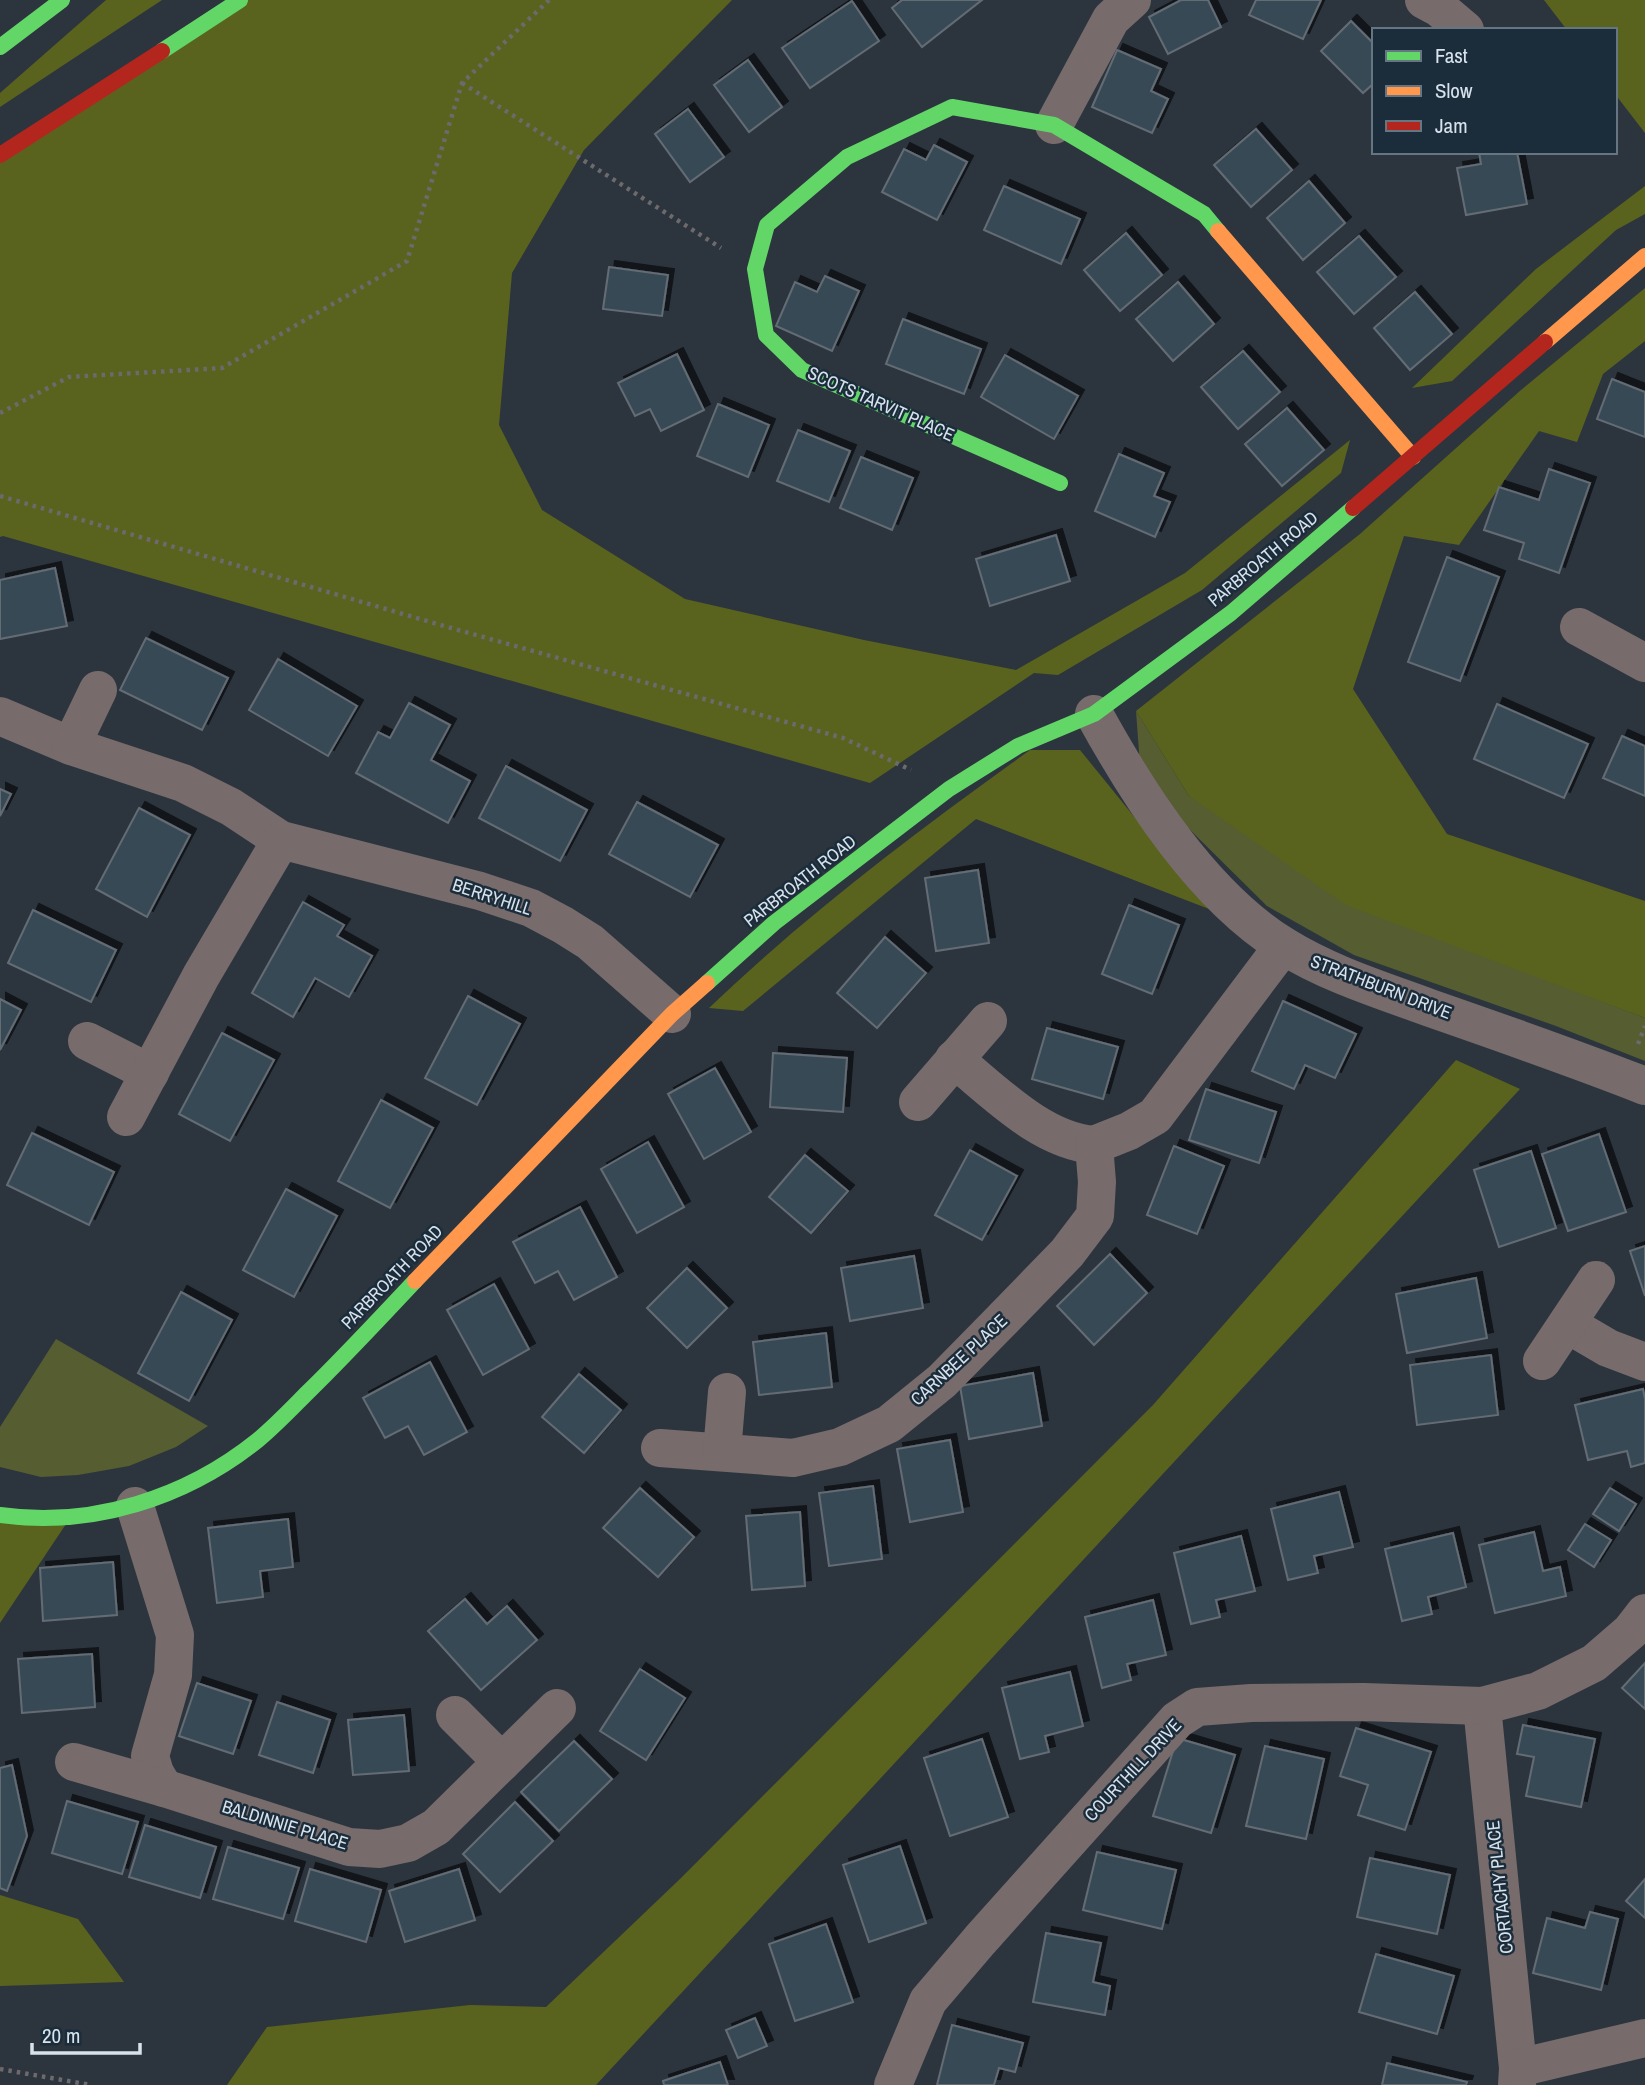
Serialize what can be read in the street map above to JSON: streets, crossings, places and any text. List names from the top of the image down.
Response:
{
  "streets": {
    "street": [
      "SCOTS TARVIT PLACE",
      "PARBROATH ROAD",
      "BERRYHILL",
      "STRATHBURN DRIVE",
      "CARNBEE PLACE",
      "COURTHILL DRIVE",
      "BALDINNIE PLACE",
      "CORTACHY PLACE"
    ]
  },
  "crossings": [
    ["SCOTS TARVIT PLACE", "PARBROATH ROAD"],
    ["PARBROATH ROAD", "BERRYHILL"],
    ["PARBROATH ROAD", "STRATHBURN DRIVE"],
    ["COURTHILL DRIVE", "CORTACHY PLACE"]
  ],
  "legend": ["Fast", "Slow", "Jam"],
  "scale_bar": "20 m"
}
